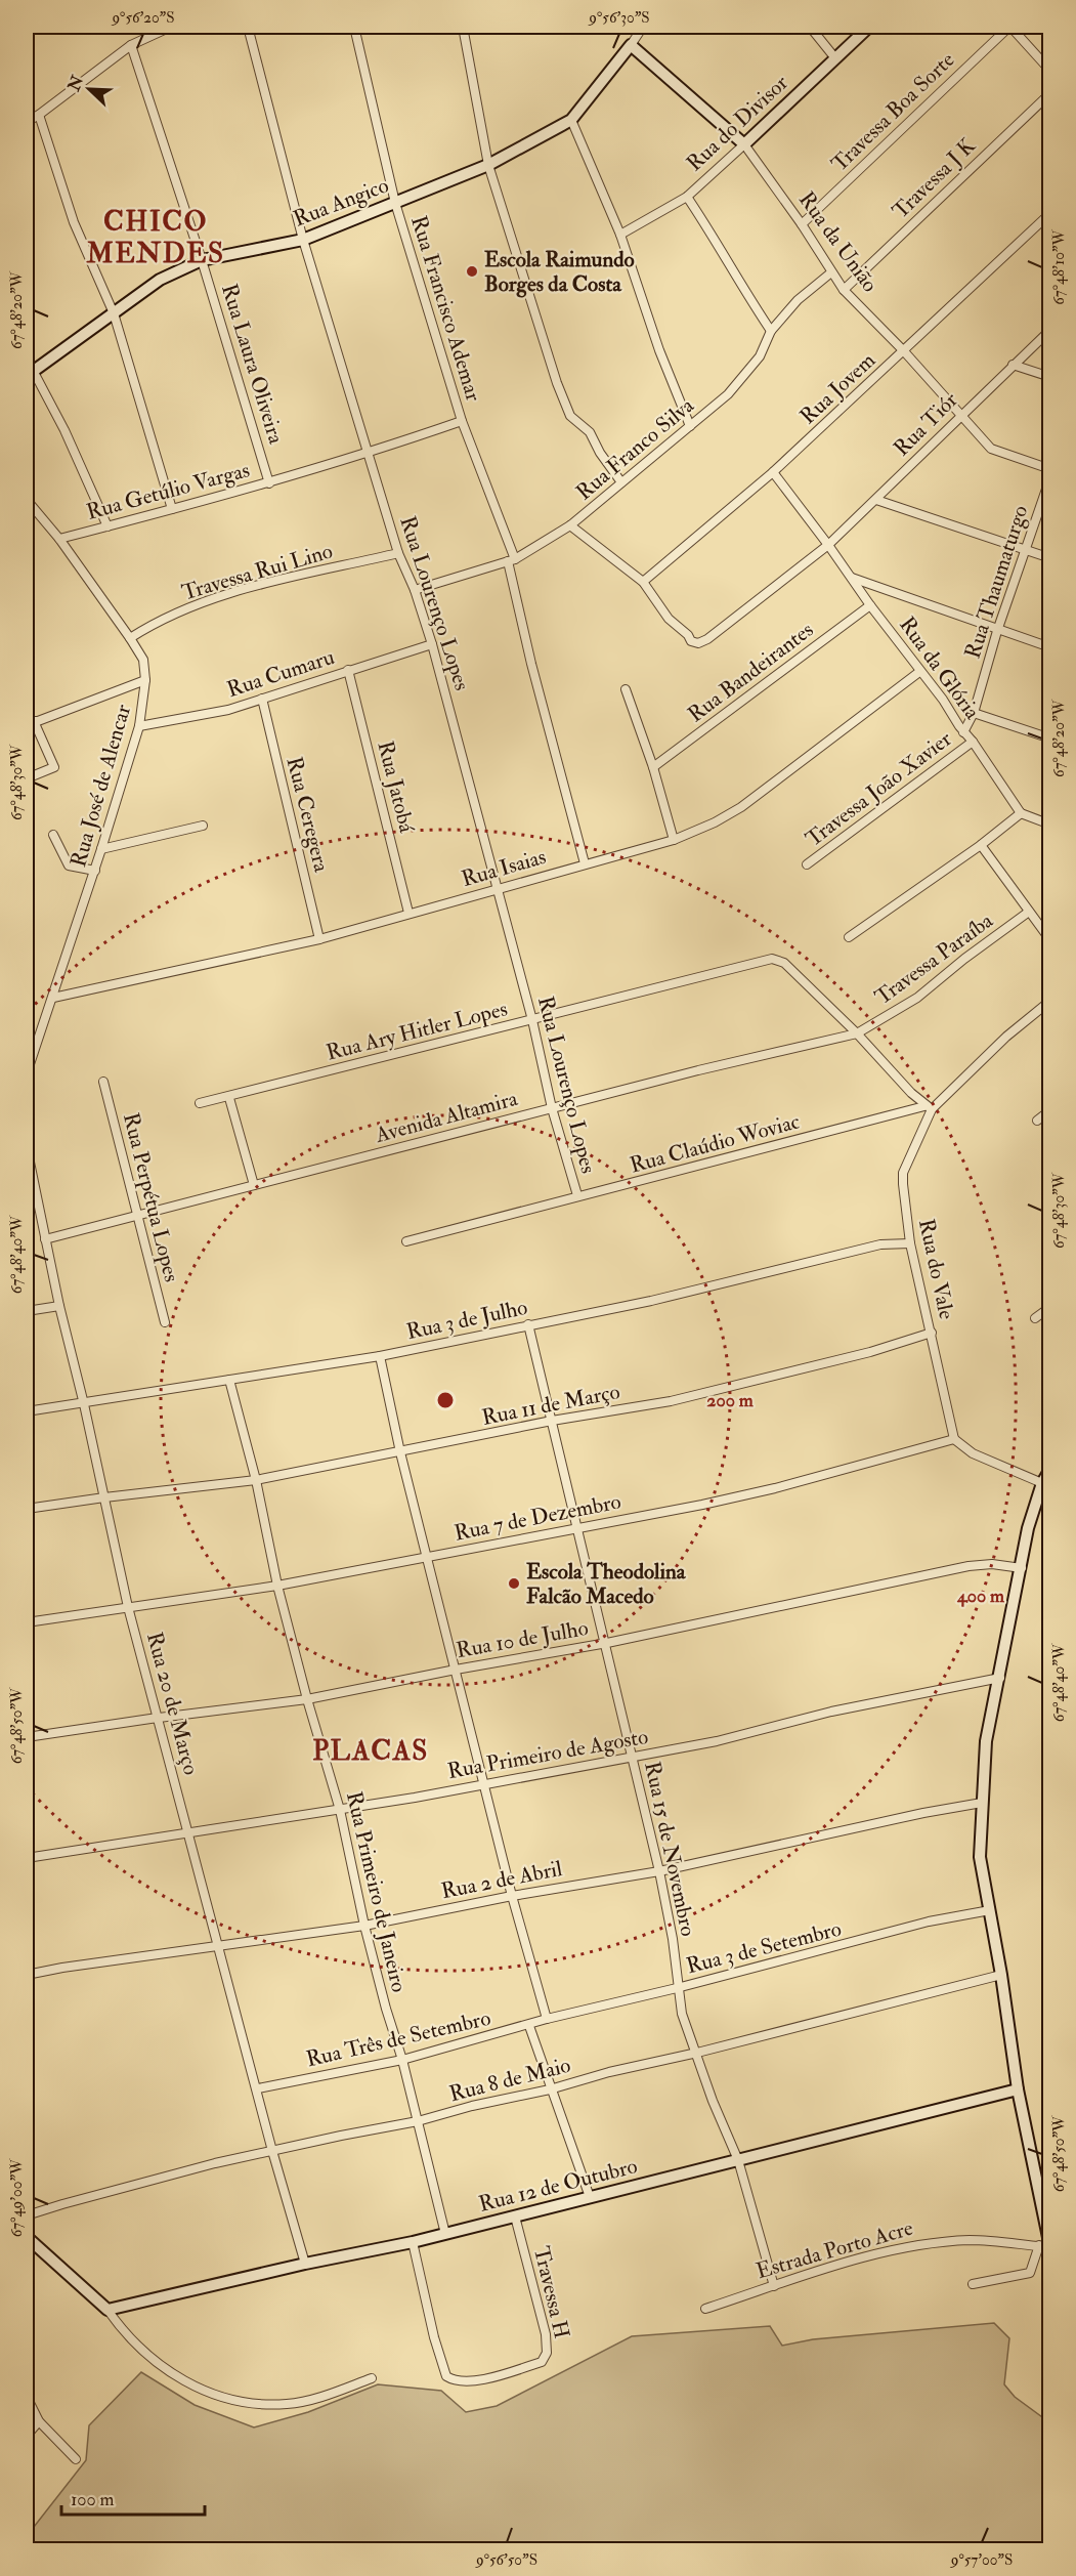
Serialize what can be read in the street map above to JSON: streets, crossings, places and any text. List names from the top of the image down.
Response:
{
  "streets": {
    "street": [
      "Travessa Boa Sorte",
      "Rua do Divisor",
      "Travessa J K",
      "Rua Angico",
      "Rua da União",
      "Rua Francisco Ademar",
      "Rua Laura Oliveira",
      "Rua Jovem",
      "Rua Tiór",
      "Rua Franco Silva",
      "Rua Getúlio Vargas",
      "Travessa Rui Lino",
      "Rua Thaumaturgo",
      "Rua Lourenço Lopes",
      "Rua da Glória",
      "Rua Bandeirantes",
      "Rua Cumaru",
      "Rua José de Alencar",
      "Rua Jatobá",
      "Travessa João Xavier",
      "Rua Ceregera",
      "Rua Isaias",
      "Travessa Paraíba",
      "Rua Ary Hitler Lopes",
      "Avenida Altamira",
      "Rua Claúdio Woviac",
      "Rua Perpétua Lopes",
      "Rua do Vale",
      "Rua 3 de Julho",
      "Rua 11 de Março",
      "Rua 7 de Dezembro",
      "Rua 10 de Julho",
      "Rua 20 de Março",
      "Rua Primeiro de Agosto",
      "Rua 15 de Novembro",
      "Rua 2 de Abril",
      "Rua Primeiro de Janeiro",
      "Rua 3 de Setembro",
      "Rua Três de Setembro",
      "Rua 8 de Maio",
      "Rua 12 de Outubro",
      "Estrada Porto Acre",
      "Travessa H"
    ]
  },
  "crossings": [
    ["Travessa Boa Sorte", "Rua da União"],
    ["Rua do Divisor", "Rua da União"],
    ["Travessa J K", "Rua da União"],
    ["Rua Angico", "Rua da União"],
    ["Rua Angico", "Rua Francisco Ademar"],
    ["Rua Angico", "Rua Laura Oliveira"],
    ["Rua Angico", "Rua Lourenço Lopes"],
    ["Rua da União", "Rua Jovem"],
    ["Rua da União", "Rua Tiór"],
    ["Rua da União", "Rua Franco Silva"],
    ["Rua Francisco Ademar", "Rua Franco Silva"],
    ["Rua Francisco Ademar", "Rua Getúlio Vargas"],
    ["Rua Francisco Ademar", "Rua Isaias"],
    ["Rua Laura Oliveira", "Rua Getúlio Vargas"],
    ["Rua Jovem", "Rua Tiór"],
    ["Rua Jovem", "Rua da Glória"],
    ["Rua Tiór", "Rua da Glória"],
    ["Rua Franco Silva", "Rua Lourenço Lopes"],
    ["Rua Getúlio Vargas", "Rua Lourenço Lopes"],
    ["Rua Getúlio Vargas", "Rua José de Alencar"],
    ["Travessa Rui Lino", "Rua Lourenço Lopes"],
    ["Travessa Rui Lino", "Rua José de Alencar"],
    ["Rua Thaumaturgo", "Rua da Glória"],
    ["Rua Lourenço Lopes", "Rua Cumaru"],
    ["Rua Lourenço Lopes", "Rua Isaias"],
    ["Rua Lourenço Lopes", "Rua Ary Hitler Lopes"],
    ["Rua Lourenço Lopes", "Avenida Altamira"],
    ["Rua Lourenço Lopes", "Rua Claúdio Woviac"],
    ["Rua da Glória", "Rua Bandeirantes"],
    ["Rua da Glória", "Travessa João Xavier"],
    ["Rua da Glória", "Rua Isaias"],
    ["Rua Cumaru", "Rua José de Alencar"],
    ["Rua Cumaru", "Rua Jatobá"],
    ["Rua Cumaru", "Rua Ceregera"],
    ["Rua José de Alencar", "Rua Isaias"],
    ["Rua Jatobá", "Rua Isaias"],
    ["Rua Ceregera", "Rua Isaias"],
    ["Travessa Paraíba", "Rua Ary Hitler Lopes"],
    ["Travessa Paraíba", "Avenida Altamira"],
    ["Rua Ary Hitler Lopes", "Avenida Altamira"],
    ["Avenida Altamira", "Rua Perpétua Lopes"],
    ["Avenida Altamira", "Rua 20 de Março"],
    ["Rua Claúdio Woviac", "Rua do Vale"],
    ["Rua do Vale", "Rua 3 de Julho"],
    ["Rua do Vale", "Rua 11 de Março"],
    ["Rua do Vale", "Rua 7 de Dezembro"],
    ["Rua 3 de Julho", "Rua 20 de Março"],
    ["Rua 3 de Julho", "Rua 15 de Novembro"],
    ["Rua 3 de Julho", "Rua Primeiro de Janeiro"],
    ["Rua 11 de Março", "Rua 20 de Março"],
    ["Rua 11 de Março", "Rua 15 de Novembro"],
    ["Rua 11 de Março", "Rua Primeiro de Janeiro"],
    ["Rua 7 de Dezembro", "Rua 20 de Março"],
    ["Rua 7 de Dezembro", "Rua 15 de Novembro"],
    ["Rua 7 de Dezembro", "Rua Primeiro de Janeiro"],
    ["Rua 10 de Julho", "Rua 20 de Março"],
    ["Rua 10 de Julho", "Rua 15 de Novembro"],
    ["Rua 10 de Julho", "Rua Primeiro de Janeiro"],
    ["Rua 20 de Março", "Rua Primeiro de Agosto"],
    ["Rua 20 de Março", "Rua 2 de Abril"],
    ["Rua 20 de Março", "Rua Três de Setembro"],
    ["Rua 20 de Março", "Rua 8 de Maio"],
    ["Rua 20 de Março", "Rua 12 de Outubro"],
    ["Rua Primeiro de Agosto", "Rua 15 de Novembro"],
    ["Rua Primeiro de Agosto", "Rua Primeiro de Janeiro"],
    ["Rua 15 de Novembro", "Rua 2 de Abril"],
    ["Rua 15 de Novembro", "Rua 3 de Setembro"],
    ["Rua 15 de Novembro", "Rua 8 de Maio"],
    ["Rua 15 de Novembro", "Rua 12 de Outubro"],
    ["Rua 15 de Novembro", "Estrada Porto Acre"],
    ["Rua 2 de Abril", "Rua Primeiro de Janeiro"],
    ["Rua Primeiro de Janeiro", "Rua Três de Setembro"],
    ["Rua Primeiro de Janeiro", "Rua 8 de Maio"],
    ["Rua Primeiro de Janeiro", "Rua 12 de Outubro"],
    ["Rua 3 de Setembro", "Rua Três de Setembro"],
    ["Rua 12 de Outubro", "Travessa H"]
  ],
  "districts": ["CHICO MENDES", "PLACAS"],
  "places": ["Escola Raimundo Borges da Costa", "Escola Theodolina Falcão Macedo"],
  "scale_bar": "100 m",
  "north": "top left",
  "coordinates": [
    "9°56'20\"S",
    "9°56'30\"S",
    "67°48'10\"W",
    "67°48'20\"W",
    "67°48'30\"W",
    "67°48'40\"W",
    "67°48'50\"W",
    "67°49'00\"W",
    "9°56'50\"S",
    "9°57'00\"S"
  ],
  "rings": ["200 m", "400 m"]
}
